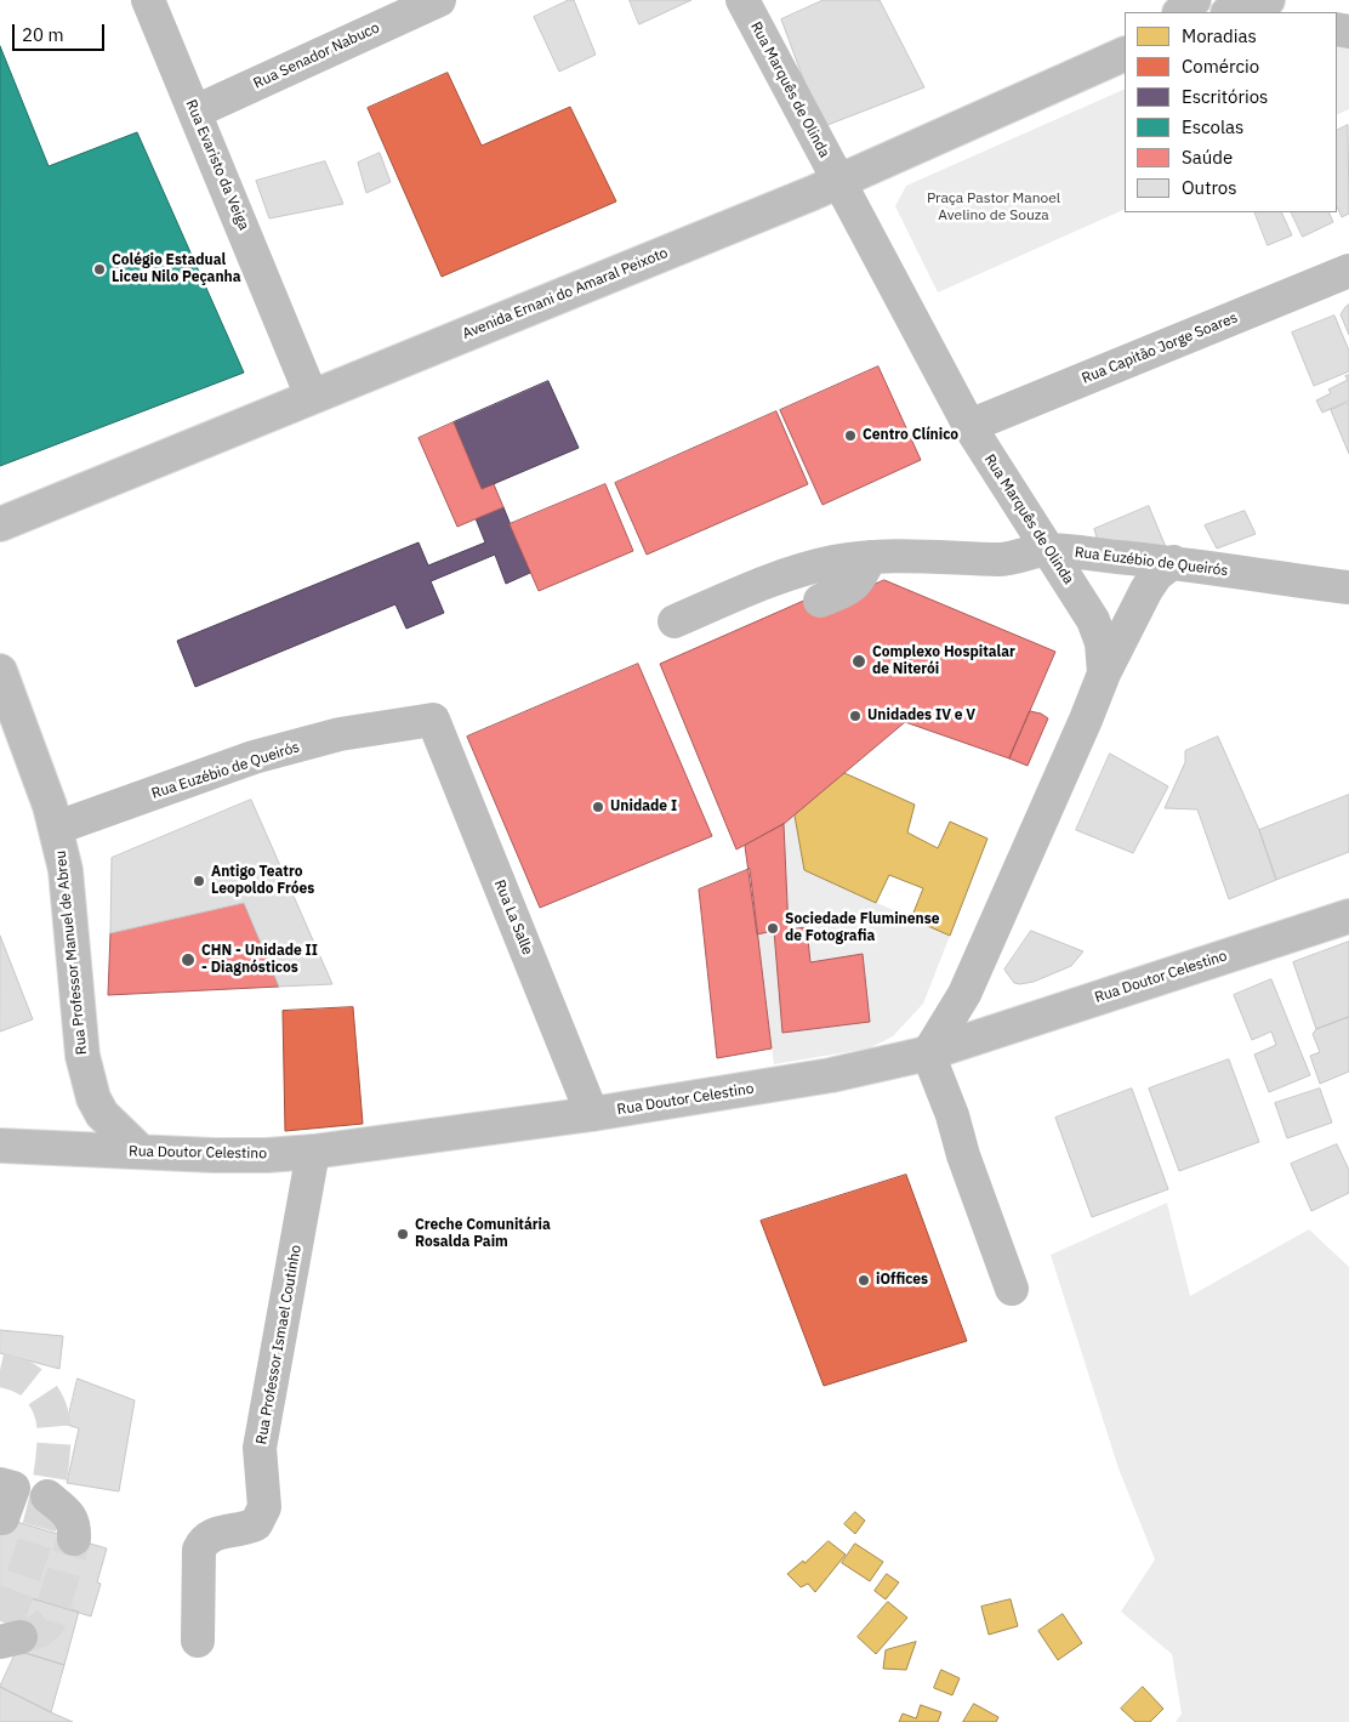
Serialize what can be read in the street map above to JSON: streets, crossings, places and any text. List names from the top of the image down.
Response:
{
  "streets": {
    "street": [
      "Rua Senador Nabuco",
      "Rua Marquês de Olinda",
      "Rua Evaristo da Veiga",
      "Avenida Ernani do Amaral Peixoto",
      "Rua Capitão Jorge Soares",
      "Rua Euzébio de Queirós",
      "Rua La Salle",
      "Rua Professor Manuel de Abreu",
      "Rua Doutor Celestino",
      "Rua Professor Ismael Coutinho"
    ]
  },
  "crossings": [
    ["Rua Senador Nabuco", "Rua Evaristo da Veiga"],
    ["Rua Marquês de Olinda", "Avenida Ernani do Amaral Peixoto"],
    ["Rua Marquês de Olinda", "Rua Capitão Jorge Soares"],
    ["Rua Marquês de Olinda", "Rua Euzébio de Queirós"],
    ["Rua Marquês de Olinda", "Rua Doutor Celestino"],
    ["Rua Evaristo da Veiga", "Avenida Ernani do Amaral Peixoto"],
    ["Rua Euzébio de Queirós", "Rua La Salle"],
    ["Rua Euzébio de Queirós", "Rua Professor Manuel de Abreu"],
    ["Rua La Salle", "Rua Doutor Celestino"],
    ["Rua Professor Manuel de Abreu", "Rua Doutor Celestino"],
    ["Rua Doutor Celestino", "Rua Professor Ismael Coutinho"]
  ],
  "parks": ["Praça Pastor Manoel Avelino de Souza"],
  "places": [
    "Colégio Estadual Liceu Nilo Peçanha",
    "Centro Clínico",
    "Complexo Hospitalar de Niterói",
    "Unidades IV e V",
    "Unidade I",
    "Antigo Teatro Leopoldo Fróes",
    "Sociedade Fluminense de Fotografia",
    "CHN - Unidade II - Diagnósticos",
    "Creche Comunitária Rosalda Paim",
    "iOffices"
  ],
  "legend": [
    "Moradias",
    "Comércio",
    "Escritórios",
    "Escolas",
    "Saúde",
    "Outros"
  ],
  "scale_bar": "20 m"
}
